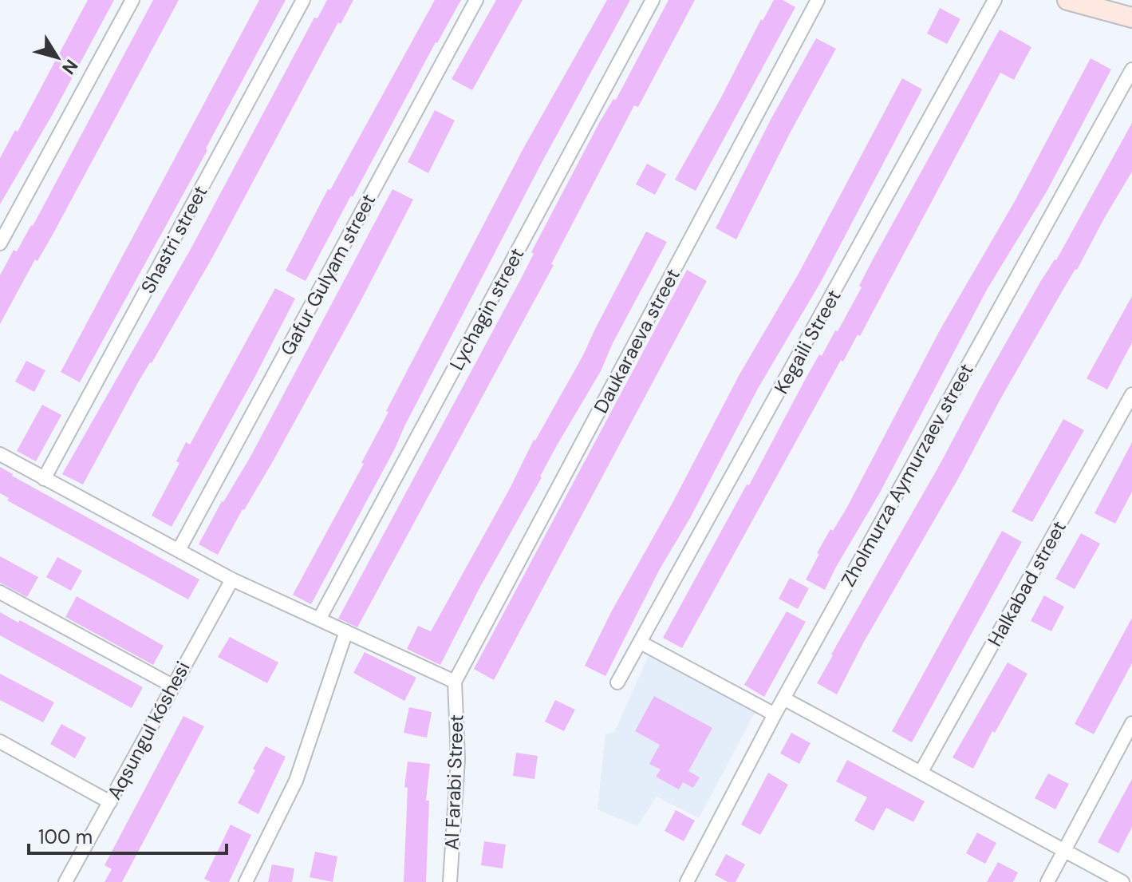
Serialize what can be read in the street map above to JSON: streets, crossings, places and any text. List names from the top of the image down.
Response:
{
  "streets": {
    "street": [
      "Shastri street",
      "Gafur Gulyam street",
      "Lychagin street",
      "Daukaraeva street",
      "Kegaili Street",
      "Zholmurza Aymurzaev street",
      "Halkabad street",
      "Aqsungul kóshesi",
      "Al Farabi Street"
    ]
  },
  "crossings": [
    ["Daukaraeva street", "Al Farabi Street"]
  ],
  "scale_bar": "100 m",
  "north": "bottom right"
}
